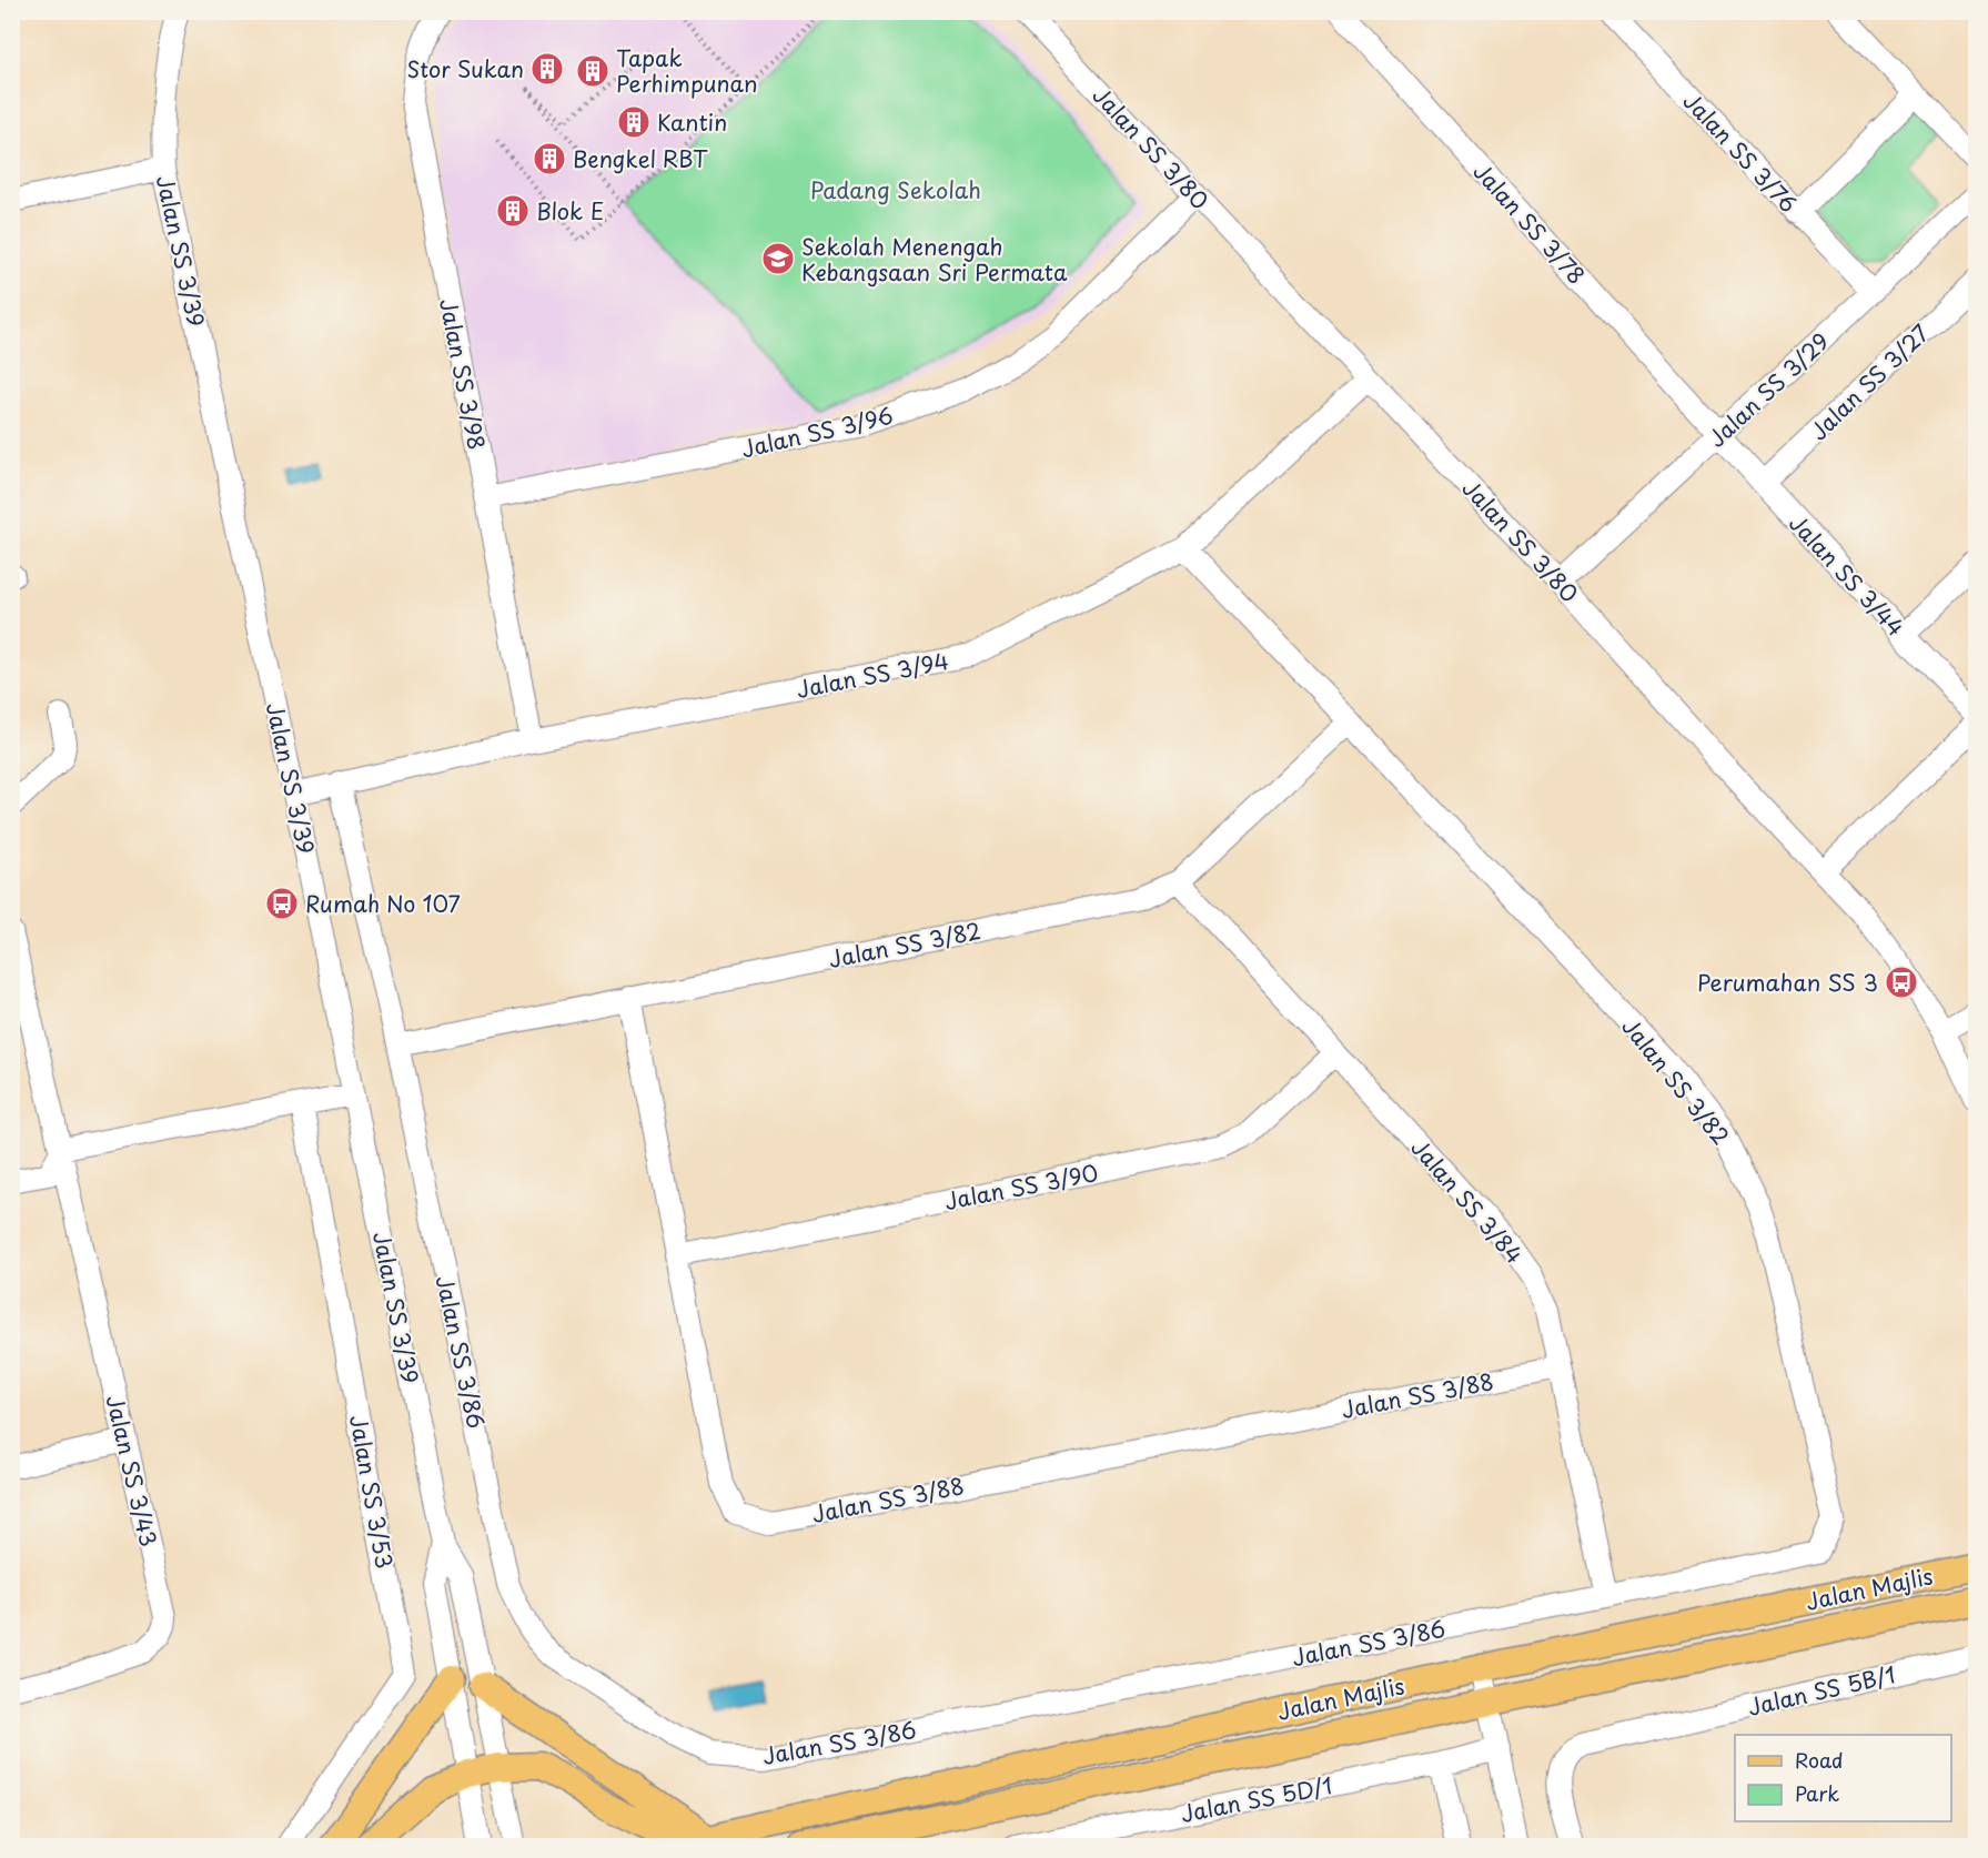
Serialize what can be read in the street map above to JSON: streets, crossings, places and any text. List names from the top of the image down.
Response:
{
  "streets": {
    "main road": ["Jalan Majlis"],
    "street": [
      "Jalan SS 3/80",
      "Jalan SS 3/76",
      "Jalan SS 3/78",
      "Jalan SS 3/39",
      "Jalan SS 3/98",
      "Jalan SS 3/27",
      "Jalan SS 3/29",
      "Jalan SS 3/96",
      "Jalan SS 3/44",
      "Jalan SS 3/94",
      "Jalan SS 3/82",
      "Jalan SS 3/90",
      "Jalan SS 3/84",
      "Jalan SS 3/86",
      "Jalan SS 3/88",
      "Jalan SS 3/43",
      "Jalan SS 3/53",
      "Jalan SS 5B/1",
      "Jalan SS 5D/1"
    ]
  },
  "crossings": [
    ["Jalan SS 3/80", "Jalan SS 3/29"],
    ["Jalan SS 3/80", "Jalan SS 3/96"],
    ["Jalan SS 3/80", "Jalan SS 3/94"],
    ["Jalan SS 3/76", "Jalan SS 3/29"],
    ["Jalan SS 3/78", "Jalan SS 3/29"],
    ["Jalan SS 3/78", "Jalan SS 3/44"],
    ["Jalan SS 3/39", "Jalan SS 3/94"],
    ["Jalan SS 3/39", "Jalan Majlis"],
    ["Jalan SS 3/98", "Jalan SS 3/96"],
    ["Jalan SS 3/98", "Jalan SS 3/94"],
    ["Jalan SS 3/27", "Jalan SS 3/44"],
    ["Jalan SS 3/29", "Jalan SS 3/44"],
    ["Jalan SS 3/94", "Jalan SS 3/82"],
    ["Jalan SS 3/94", "Jalan SS 3/86"],
    ["Jalan SS 3/82", "Jalan SS 3/84"],
    ["Jalan SS 3/82", "Jalan SS 3/86"],
    ["Jalan SS 3/82", "Jalan SS 3/88"],
    ["Jalan SS 3/90", "Jalan SS 3/84"],
    ["Jalan SS 3/90", "Jalan SS 3/88"],
    ["Jalan SS 3/84", "Jalan SS 3/86"],
    ["Jalan SS 3/84", "Jalan SS 3/88"]
  ],
  "parks": ["Padang Sekolah"],
  "places": {
    "building": [
      "Stor Sukan",
      "Tapak Perhimpunan",
      "Kantin",
      "Bengkel RBT",
      "Blok E"
    ],
    "school or university": ["Sekolah Menengah Kebangsaan Sri Permata"],
    "bus stop": ["Rumah No 107", "Perumahan SS 3"]
  },
  "legend": ["Road", "Park"]
}
